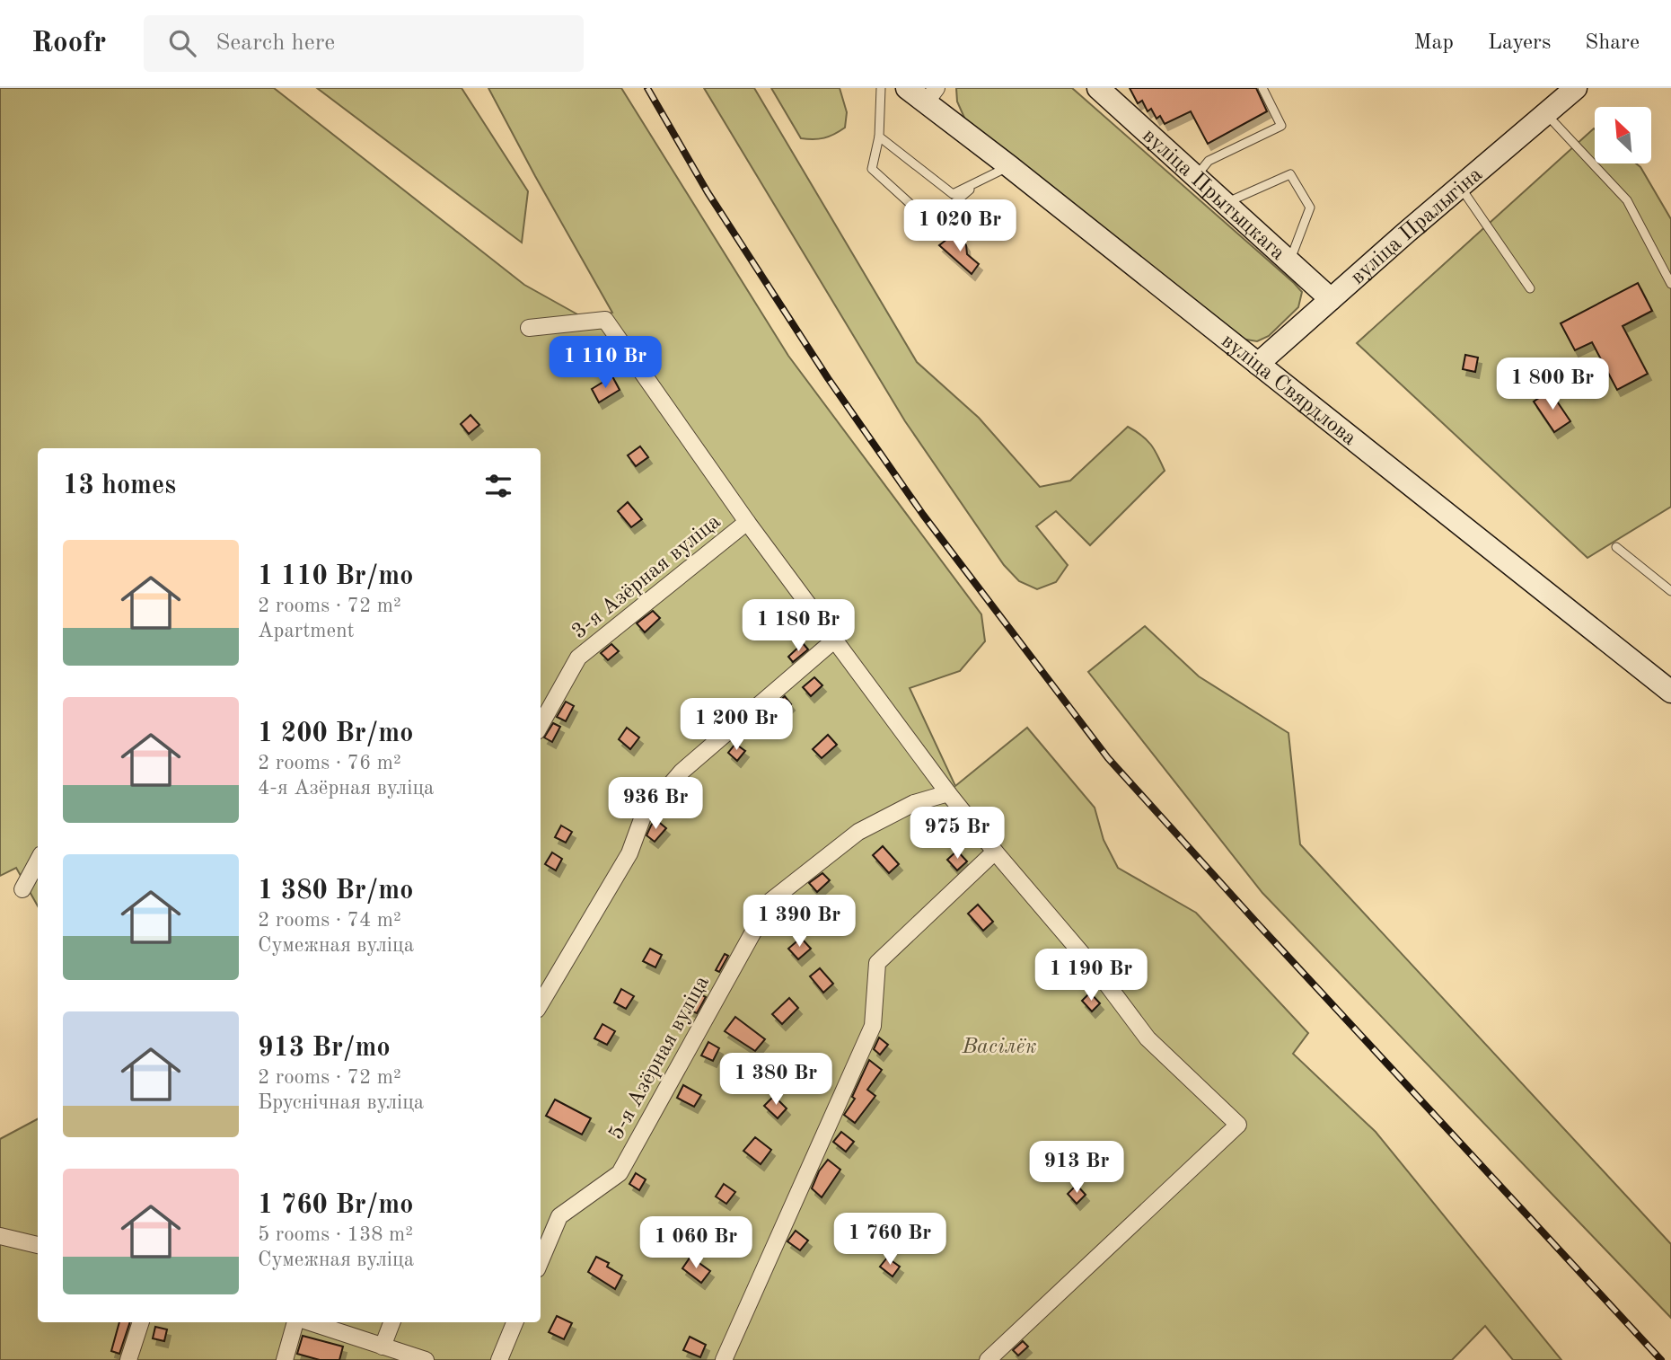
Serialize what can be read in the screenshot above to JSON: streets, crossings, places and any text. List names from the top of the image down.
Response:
{
  "streets": {
    "main road": ["вуліца Прытыцкага", "вуліца Пралыгіна", "вуліца Свярдлова"],
    "street": ["3-я Азёрная вуліца", "5-я Азёрная вуліца"]
  },
  "crossings": [
    ["вуліца Прытыцкага", "вуліца Пралыгіна"],
    ["вуліца Пралыгіна", "вуліца Свярдлова"]
  ],
  "parks": ["Васілёк"],
  "north": "top left",
  "page": {
    "header": "Roofr",
    "search": "Search here",
    "nav": ["Map", "Layers", "Share"],
    "price": [
      "1 020 Br",
      "1 110 Br",
      "1 800 Br",
      "1 180 Br",
      "1 200 Br",
      "936 Br",
      "975 Br",
      "1 390 Br",
      "1 190 Br",
      "1 380 Br",
      "913 Br",
      "1 760 Br",
      "1 060 Br"
    ],
    "heading": "13 homes",
    "list": [
      {
        "name": "1 110 Br/mo",
        "note": "2 rooms · 72 m² · Apartment"
      },
      {
        "name": "1 200 Br/mo",
        "note": "2 rooms · 76 m² · 4-я Азёрная вуліца"
      },
      {
        "name": "1 380 Br/mo",
        "note": "2 rooms · 74 m² · Сумежная вуліца"
      },
      {
        "name": "913 Br/mo",
        "note": "2 rooms · 72 m² · Бруснічная вуліца"
      },
      {
        "name": "1 760 Br/mo",
        "note": "5 rooms · 138 m² · Сумежная вуліца"
      }
    ]
  }
}
